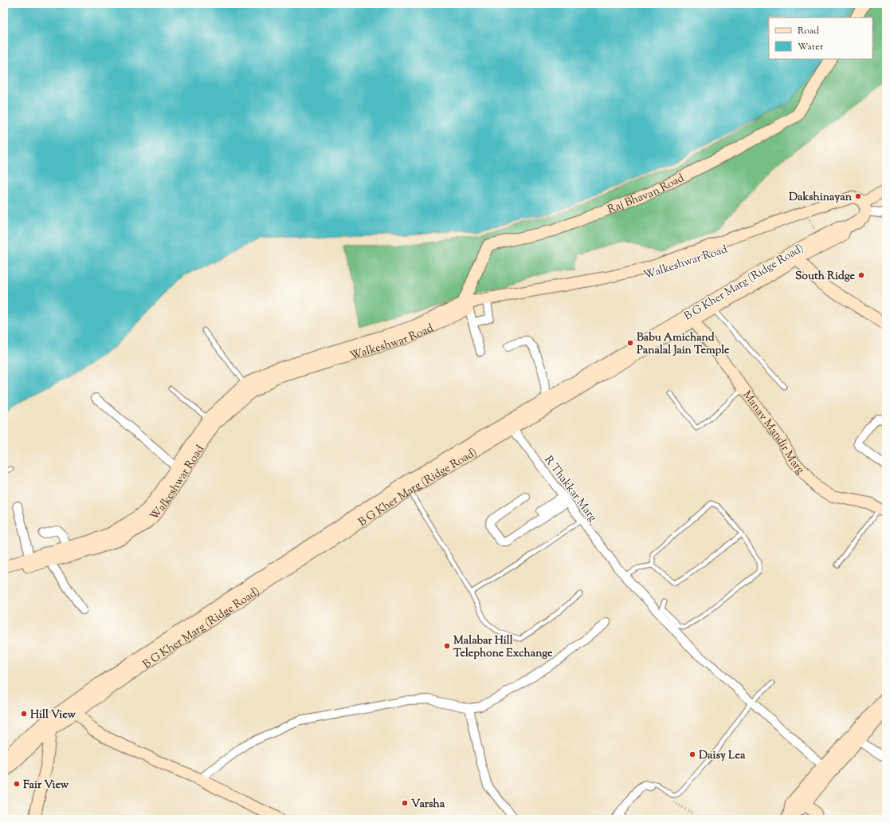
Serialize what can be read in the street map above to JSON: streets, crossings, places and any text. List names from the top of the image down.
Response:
{
  "streets": {
    "street": [
      "Raj Bhavan Road",
      "Walkeshwar Road",
      "B G Kher Marg (Ridge Road)",
      "Manav Mandir Marg",
      "R Thakkar Marg"
    ]
  },
  "crossings": [
    ["Raj Bhavan Road", "Walkeshwar Road"],
    ["Walkeshwar Road", "B G Kher Marg (Ridge Road)"],
    ["B G Kher Marg (Ridge Road)", "Manav Mandir Marg"],
    ["B G Kher Marg (Ridge Road)", "R Thakkar Marg"]
  ],
  "places": [
    "Dakshinayan",
    "South Ridge",
    "Babu Amichand Panalal Jain Temple",
    "Malabar Hill Telephone Exchange",
    "Hill View",
    "Daisy Lea",
    "Fair View",
    "Varsha"
  ],
  "legend": ["Road", "Water"]
}
